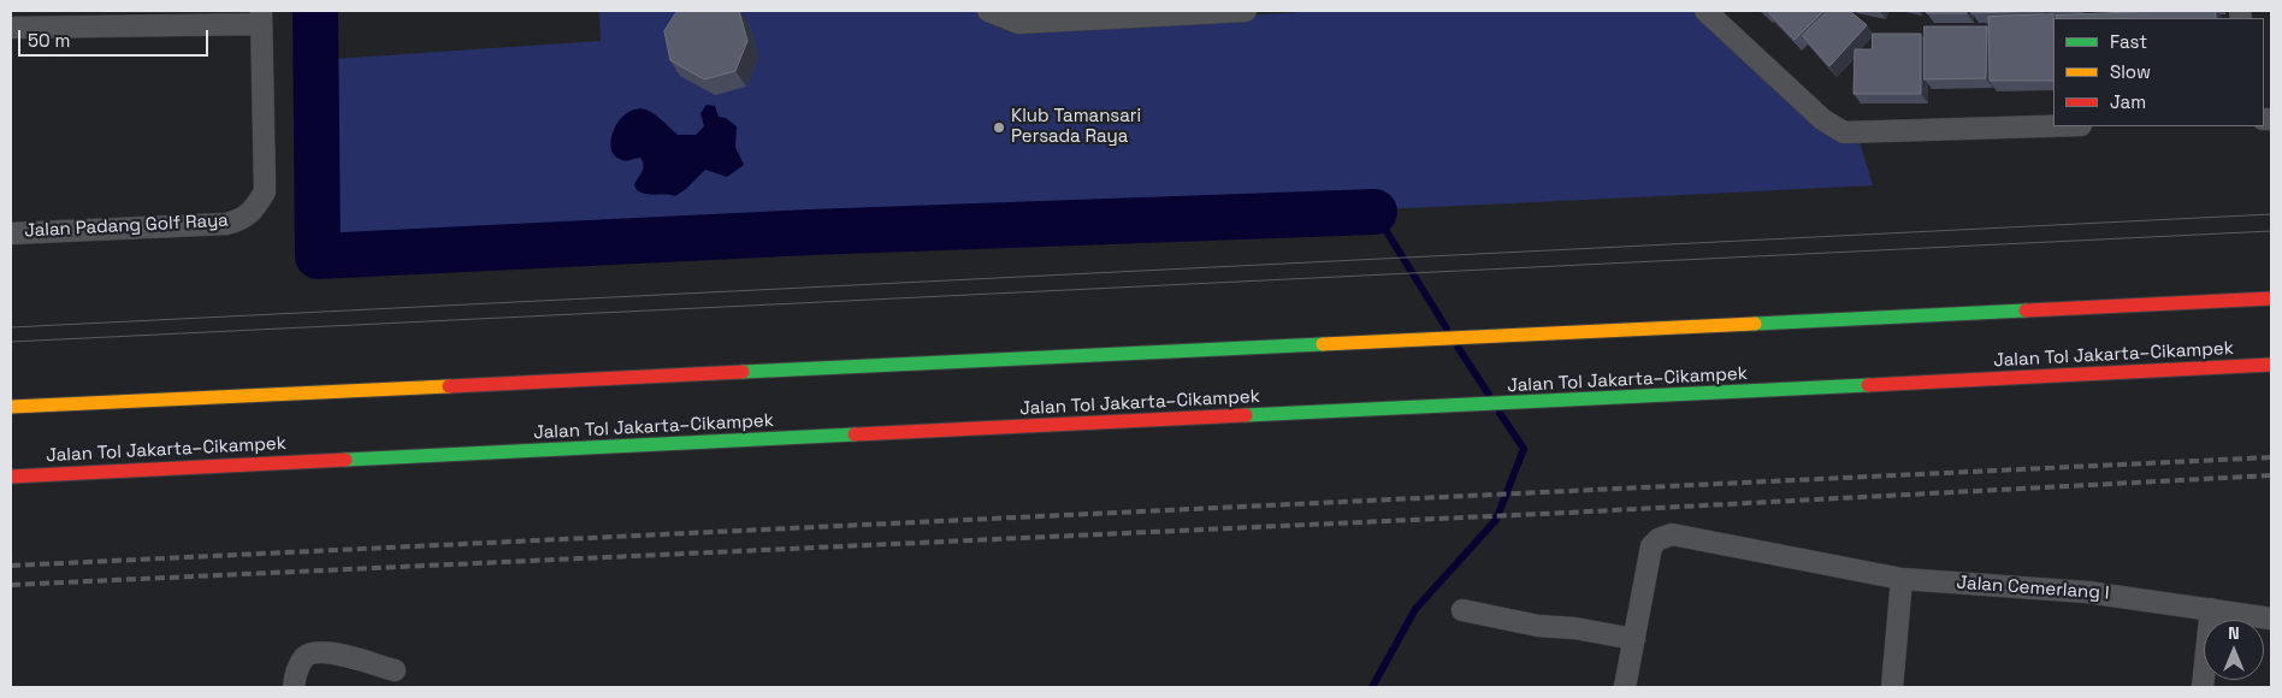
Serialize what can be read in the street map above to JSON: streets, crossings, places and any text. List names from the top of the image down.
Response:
{
  "streets": {
    "highway": ["Jalan Tol Jakarta–Cikampek"],
    "street": ["Jalan Padang Golf Raya", "Jalan Cemerlang I"]
  },
  "places": ["Klub Tamansari Persada Raya"],
  "legend": ["Fast", "Slow", "Jam"],
  "scale_bar": "50 m",
  "north": "top"
}
